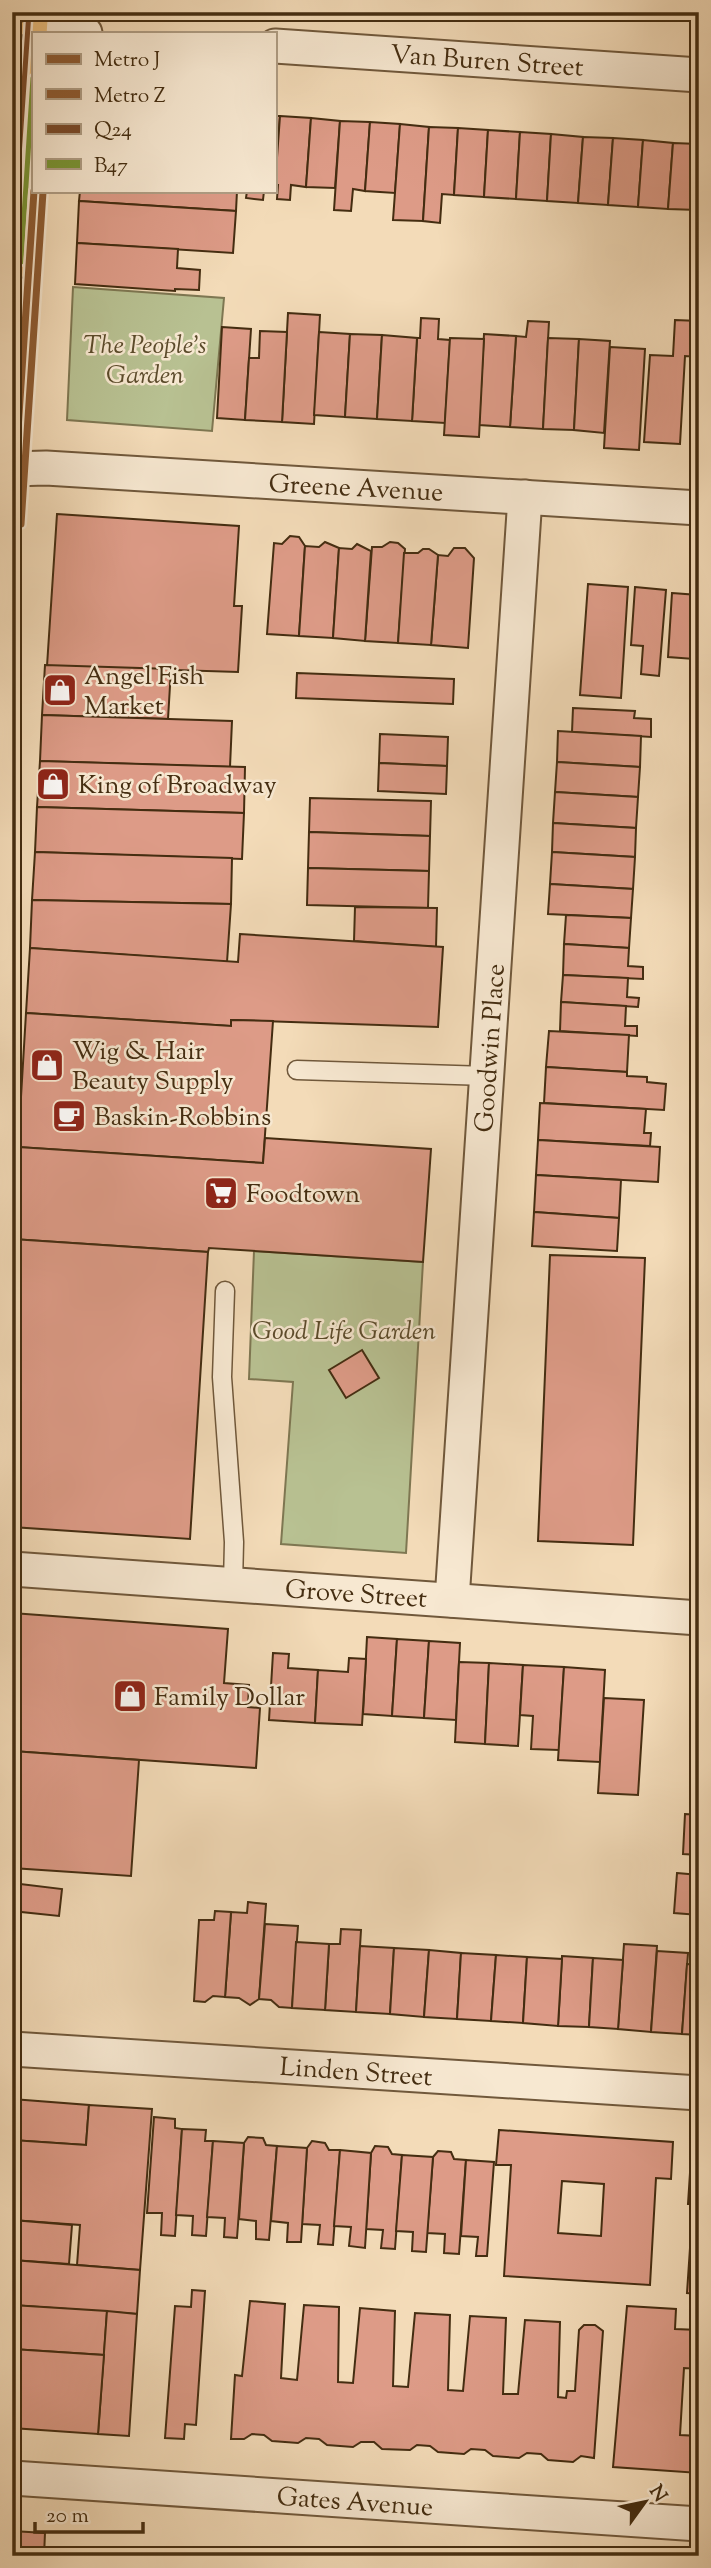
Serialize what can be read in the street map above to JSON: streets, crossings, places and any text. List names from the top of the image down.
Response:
{
  "streets": {
    "street": [
      "Van Buren Street",
      "Greene Avenue",
      "Goodwin Place",
      "Grove Street",
      "Linden Street",
      "Gates Avenue"
    ]
  },
  "crossings": [
    ["Greene Avenue", "Goodwin Place"],
    ["Goodwin Place", "Grove Street"]
  ],
  "parks": ["The People's Garden", "Good Life Garden"],
  "places": {
    "shop": [
      "Angel Fish Market",
      "King of Broadway",
      "Wig & Hair Beauty Supply",
      "Family Dollar"
    ],
    "cafe": ["Baskin-Robbins"],
    "supermarket": ["Foodtown"]
  },
  "lines": [
    "transit line Q24",
    "transit line B47",
    "metro line J",
    "metro line Z"
  ],
  "legend": [
    "Metro J",
    "Metro Z",
    "Q24",
    "B47"
  ],
  "scale_bar": "20 m",
  "north": "top right"
}
